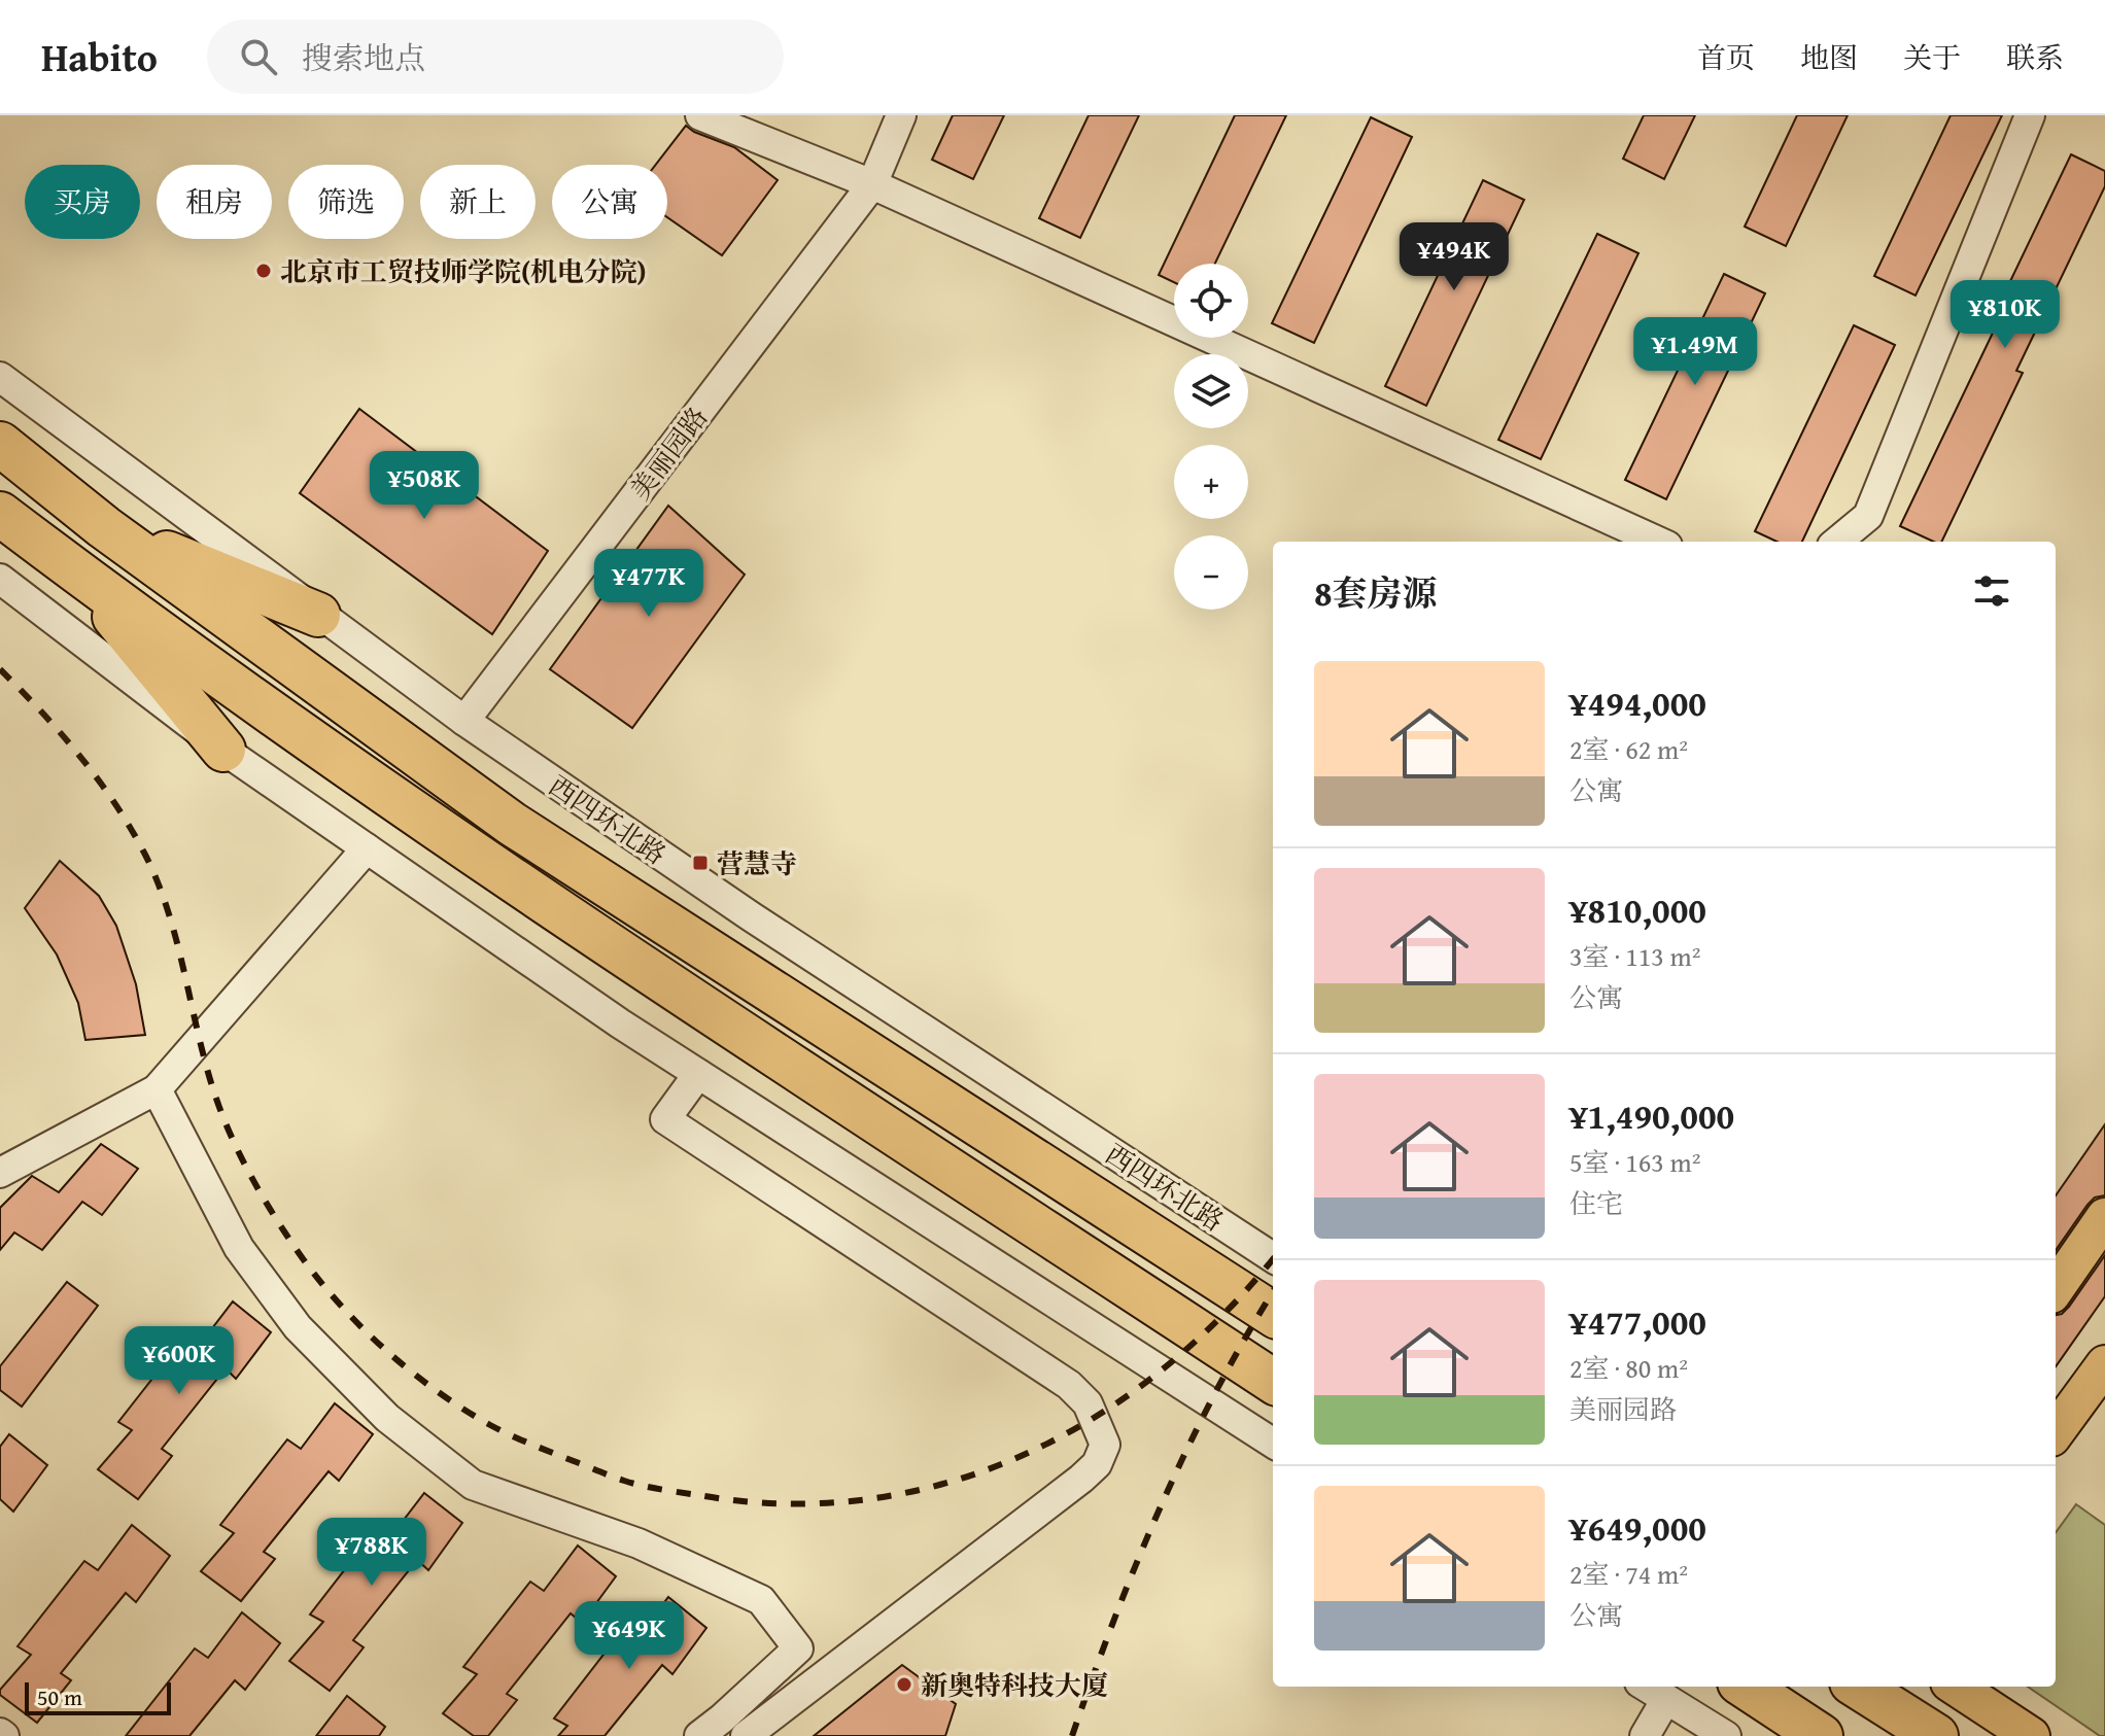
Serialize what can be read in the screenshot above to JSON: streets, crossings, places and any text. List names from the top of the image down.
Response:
{
  "streets": {
    "highway": ["西四环北路"],
    "street": ["美丽园路"]
  },
  "crossings": [
    ["美丽园路", "西四环北路"]
  ],
  "places": {
    "other": ["北京市工贸技师学院(机电分院)", "新奥特科技大厦"],
    "transit": ["营慧寺"]
  },
  "scale_bar": "50 m",
  "page": {
    "header": "Habito",
    "search": "搜索地点",
    "nav": [
      "首页",
      "地图",
      "关于",
      "联系"
    ],
    "chip": [
      "买房",
      "租房",
      "筛选",
      "新上",
      "公寓"
    ],
    "price": [
      "¥494K",
      "¥810K",
      "¥1.49M",
      "¥508K",
      "¥477K",
      "¥600K",
      "¥788K",
      "¥649K"
    ],
    "map_buttons": ["+", "−"],
    "heading": "8套房源",
    "list": [
      {
        "name": "¥494,000",
        "note": "2室 · 62 m² · 公寓"
      },
      {
        "name": "¥810,000",
        "note": "3室 · 113 m² · 公寓"
      },
      {
        "name": "¥1,490,000",
        "note": "5室 · 163 m² · 住宅"
      },
      {
        "name": "¥477,000",
        "note": "2室 · 80 m² · 美丽园路"
      },
      {
        "name": "¥649,000",
        "note": "2室 · 74 m² · 公寓"
      }
    ],
    "scale": "50 m"
  }
}
